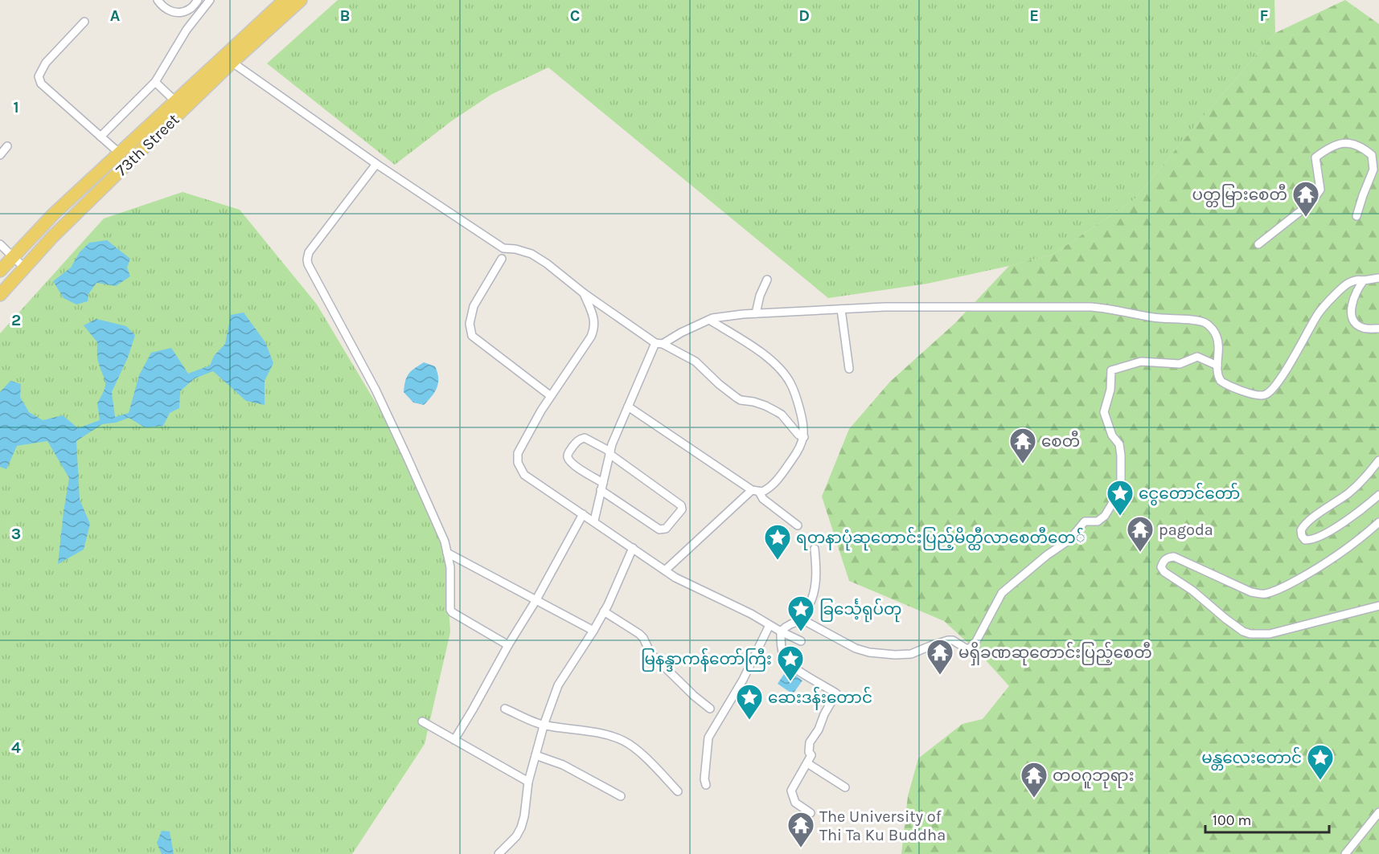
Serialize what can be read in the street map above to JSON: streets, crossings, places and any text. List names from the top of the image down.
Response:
{
  "streets": {
    "main road": ["73th Street"]
  },
  "places": {
    "temple": [
      "ပတ္တမြားစေတီ",
      "စေတီ",
      "pagoda",
      "မရှိခဏဆုတောင်းပြည့်စေတီ",
      "တဝဂူဘုရား",
      "The University of Thi Ta Ku Buddha"
    ],
    "place": [
      "ငွေတောင်တော်",
      "ရတနာပုံဆုတောင်းပြည့်မိတ္ထီလာစေတီတေ်",
      "ခြင်္သေ့ရုပ်တု",
      "မြနန္ဒာကန်တော်ကြီး",
      "ဆေးဒန်းတောင်",
      "မန္တလေးတောင်"
    ]
  },
  "scale_bar": "100 m",
  "grid": {
    "columns": [
      "A",
      "B",
      "C",
      "D",
      "E",
      "F"
    ],
    "rows": [
      "1",
      "2",
      "3",
      "4"
    ]
  }
}
